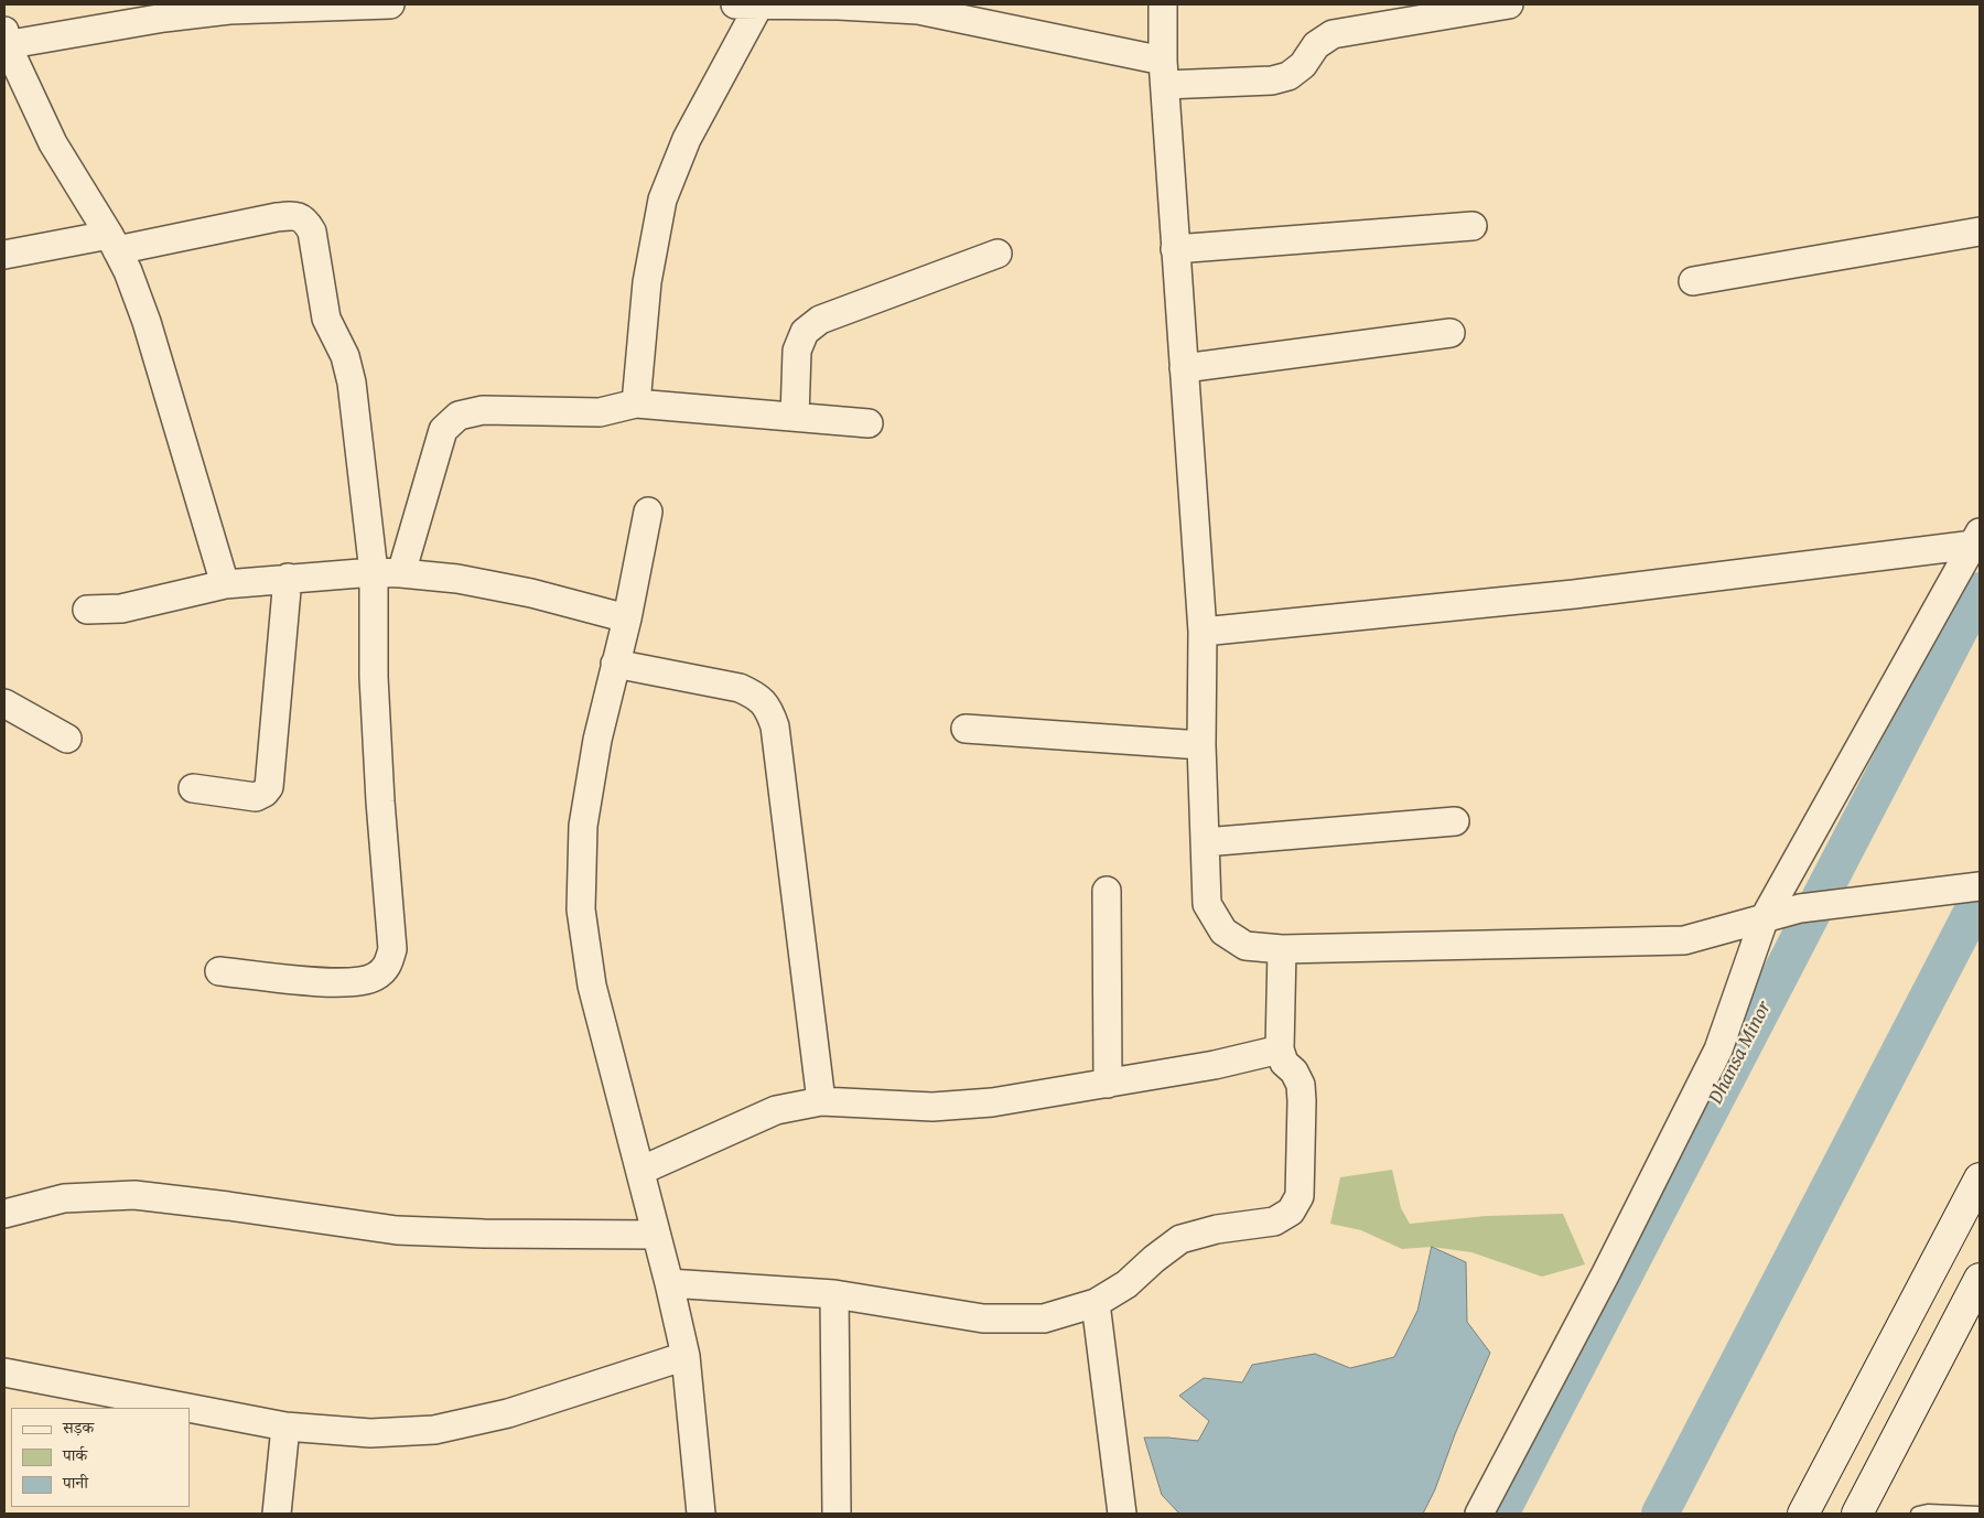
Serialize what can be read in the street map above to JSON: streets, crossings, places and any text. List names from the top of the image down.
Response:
{
  "water": ["Dhansa Minor"],
  "legend": ["सड़क", "पार्क", "पानी"]
}
